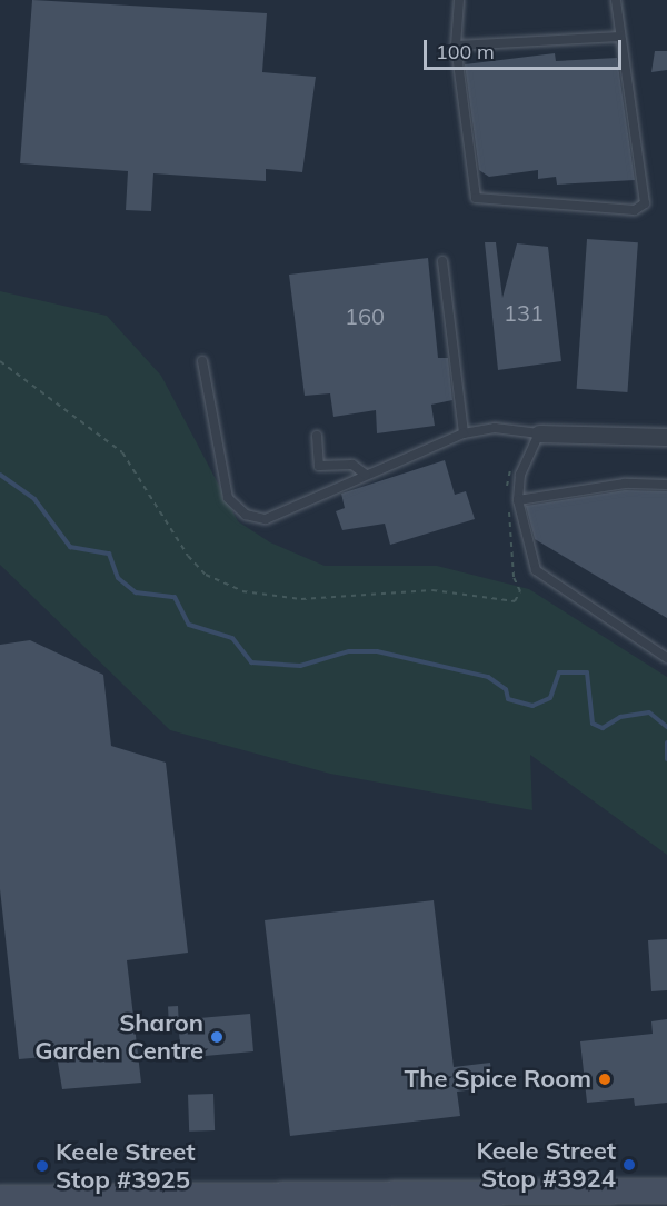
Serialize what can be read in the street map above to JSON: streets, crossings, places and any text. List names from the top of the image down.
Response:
{
  "places": [
    "Sharon Garden Centre",
    "The Spice Room",
    "Keele Street Stop #3924",
    "Keele Street Stop #3925"
  ],
  "house_numbers": ["131", "160"],
  "scale_bar": "100 m"
}
